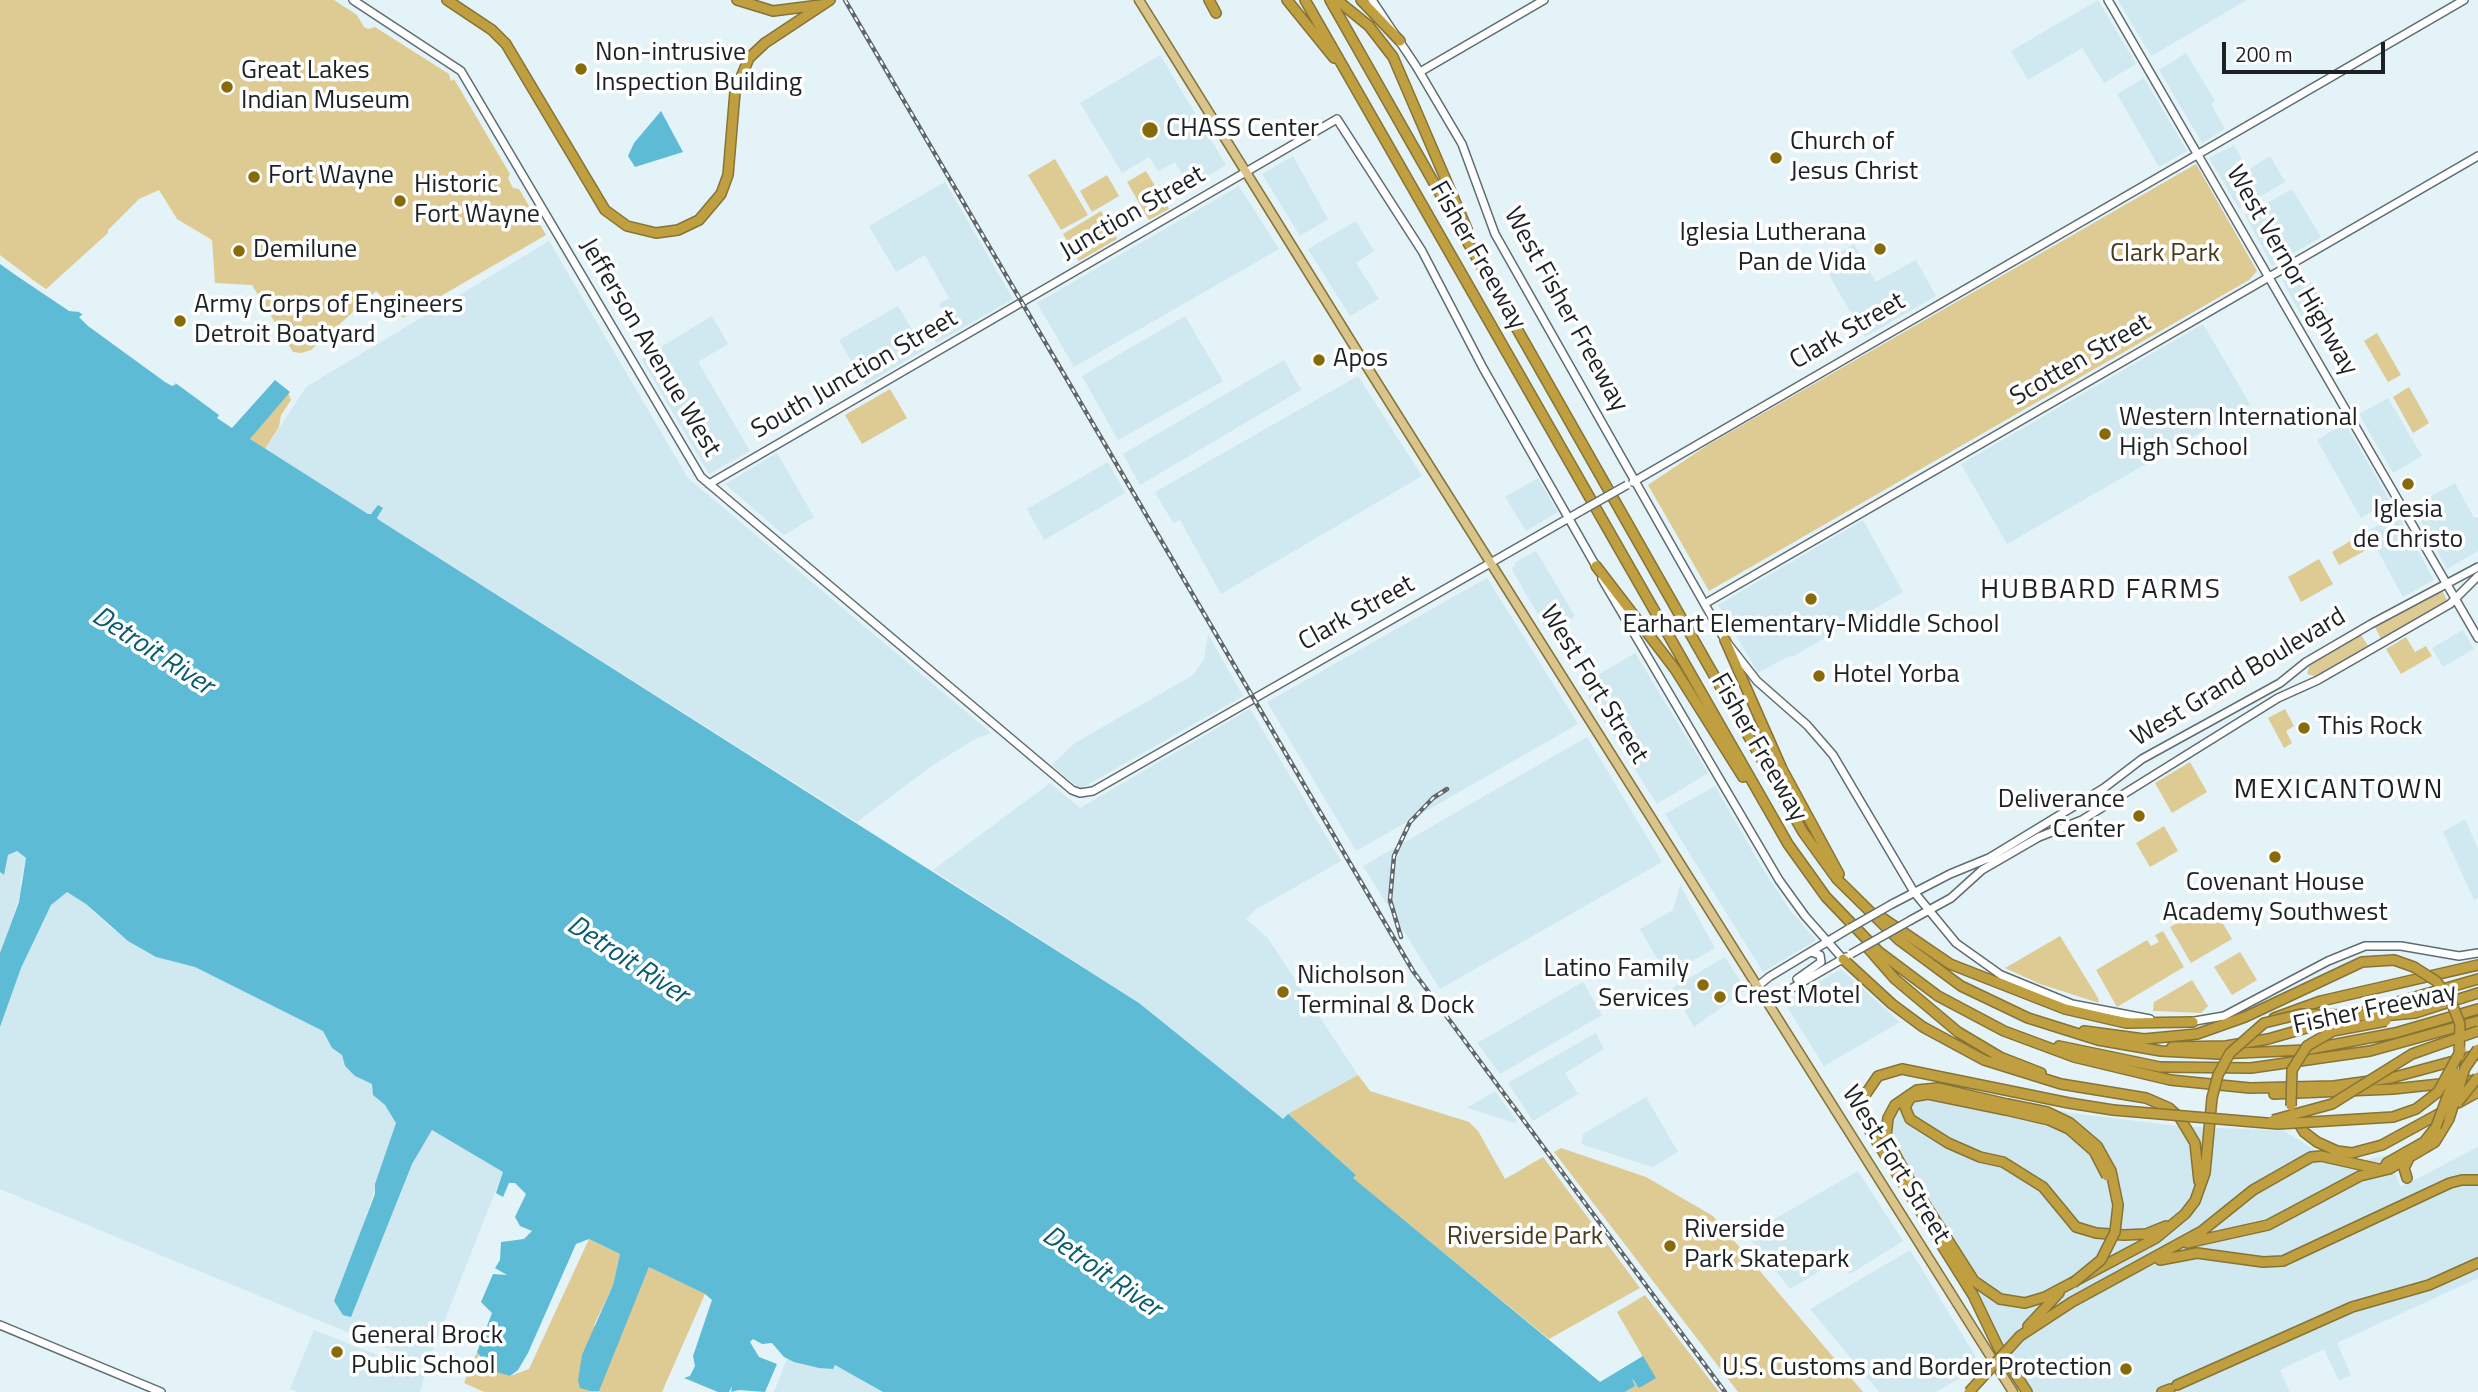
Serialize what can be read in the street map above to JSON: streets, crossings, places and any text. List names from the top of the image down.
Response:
{
  "streets": {
    "highway": ["Fisher Freeway"],
    "main road": ["West Fort Street"],
    "street": [
      "Junction Street",
      "West Vernor Highway",
      "West Fisher Freeway",
      "Clark Street",
      "Jefferson Avenue West",
      "Scotten Street",
      "South Junction Street",
      "West Grand Boulevard"
    ]
  },
  "crossings": [
    ["Junction Street", "Clark Street"],
    ["Junction Street", "South Junction Street"],
    ["Junction Street", "West Fort Street"],
    ["West Vernor Highway", "Clark Street"],
    ["West Vernor Highway", "Scotten Street"],
    ["West Vernor Highway", "West Grand Boulevard"],
    ["West Fisher Freeway", "Clark Street"],
    ["West Fisher Freeway", "Scotten Street"],
    ["West Fisher Freeway", "West Grand Boulevard"],
    ["Clark Street", "Jefferson Avenue West"],
    ["Clark Street", "West Fort Street"],
    ["Jefferson Avenue West", "South Junction Street"],
    ["West Grand Boulevard", "West Fort Street"]
  ],
  "districts": ["HUBBARD FARMS", "MEXICANTOWN"],
  "water": ["Detroit River"],
  "parks": ["Clark Park", "Riverside Park"],
  "places": [
    "Non-intrusive Inspection Building",
    "Great Lakes Indian Museum",
    "CHASS Center",
    "Church of Jesus Christ",
    "Fort Wayne",
    "Historic Fort Wayne",
    "Iglesia Lutherana Pan de Vida",
    "Demilune",
    "Army Corps of Engineers Detroit Boatyard",
    "Apos",
    "Western International High School",
    "Iglesia de Christo",
    "Earhart Elementary-Middle School",
    "Hotel Yorba",
    "This Rock",
    "Deliverance Center",
    "Covenant House Academy Southwest",
    "Latino Family Services",
    "Nicholson Terminal & Dock",
    "Crest Motel",
    "Riverside Park Skatepark",
    "General Brock Public School",
    "U.S. Customs and Border Protection"
  ],
  "scale_bar": "200 m"
}
